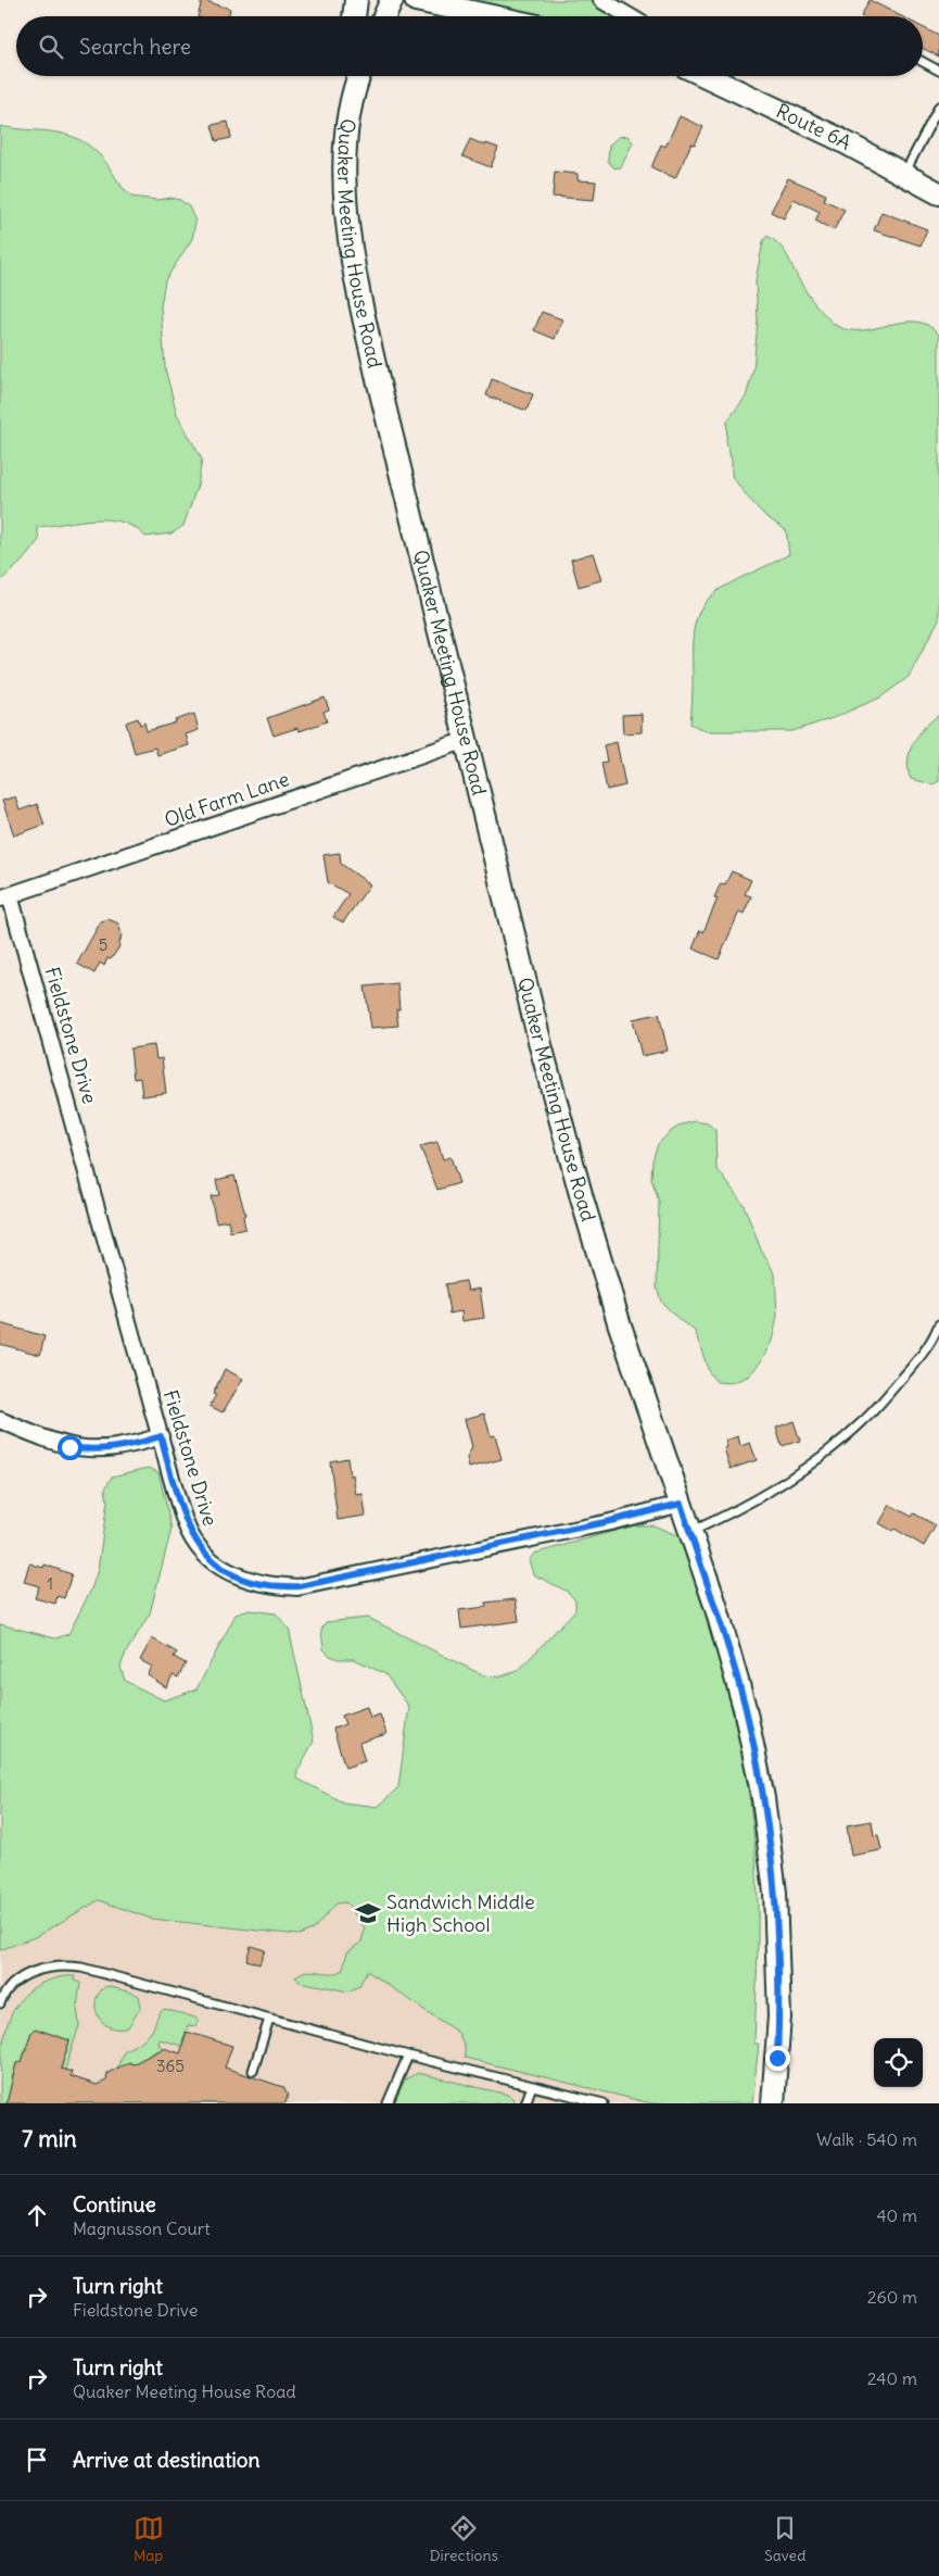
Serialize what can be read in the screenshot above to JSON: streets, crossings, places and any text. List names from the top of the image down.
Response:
{
  "streets": {
    "main road": ["Route 6A", "Quaker Meeting House Road"],
    "street": ["Old Farm Lane", "Fieldstone Drive"]
  },
  "crossings": [
    ["Quaker Meeting House Road", "Old Farm Lane"],
    ["Quaker Meeting House Road", "Fieldstone Drive"],
    ["Old Farm Lane", "Fieldstone Drive"]
  ],
  "places": {
    "school or university": ["Sandwich Middle High School"]
  },
  "house_numbers": ["5", "1", "365"],
  "page": {
    "search": "Search here",
    "heading": ["7 min", "Walk · 540 m"],
    "list": [
      ["Continue", "Magnusson Court", "40 m"],
      ["Turn right", "Fieldstone Drive", "260 m"],
      ["Turn right", "Quaker Meeting House Road", "240 m"],
      "Arrive at destination"
    ],
    "nav": ["Map", "Directions", "Saved"]
  }
}
